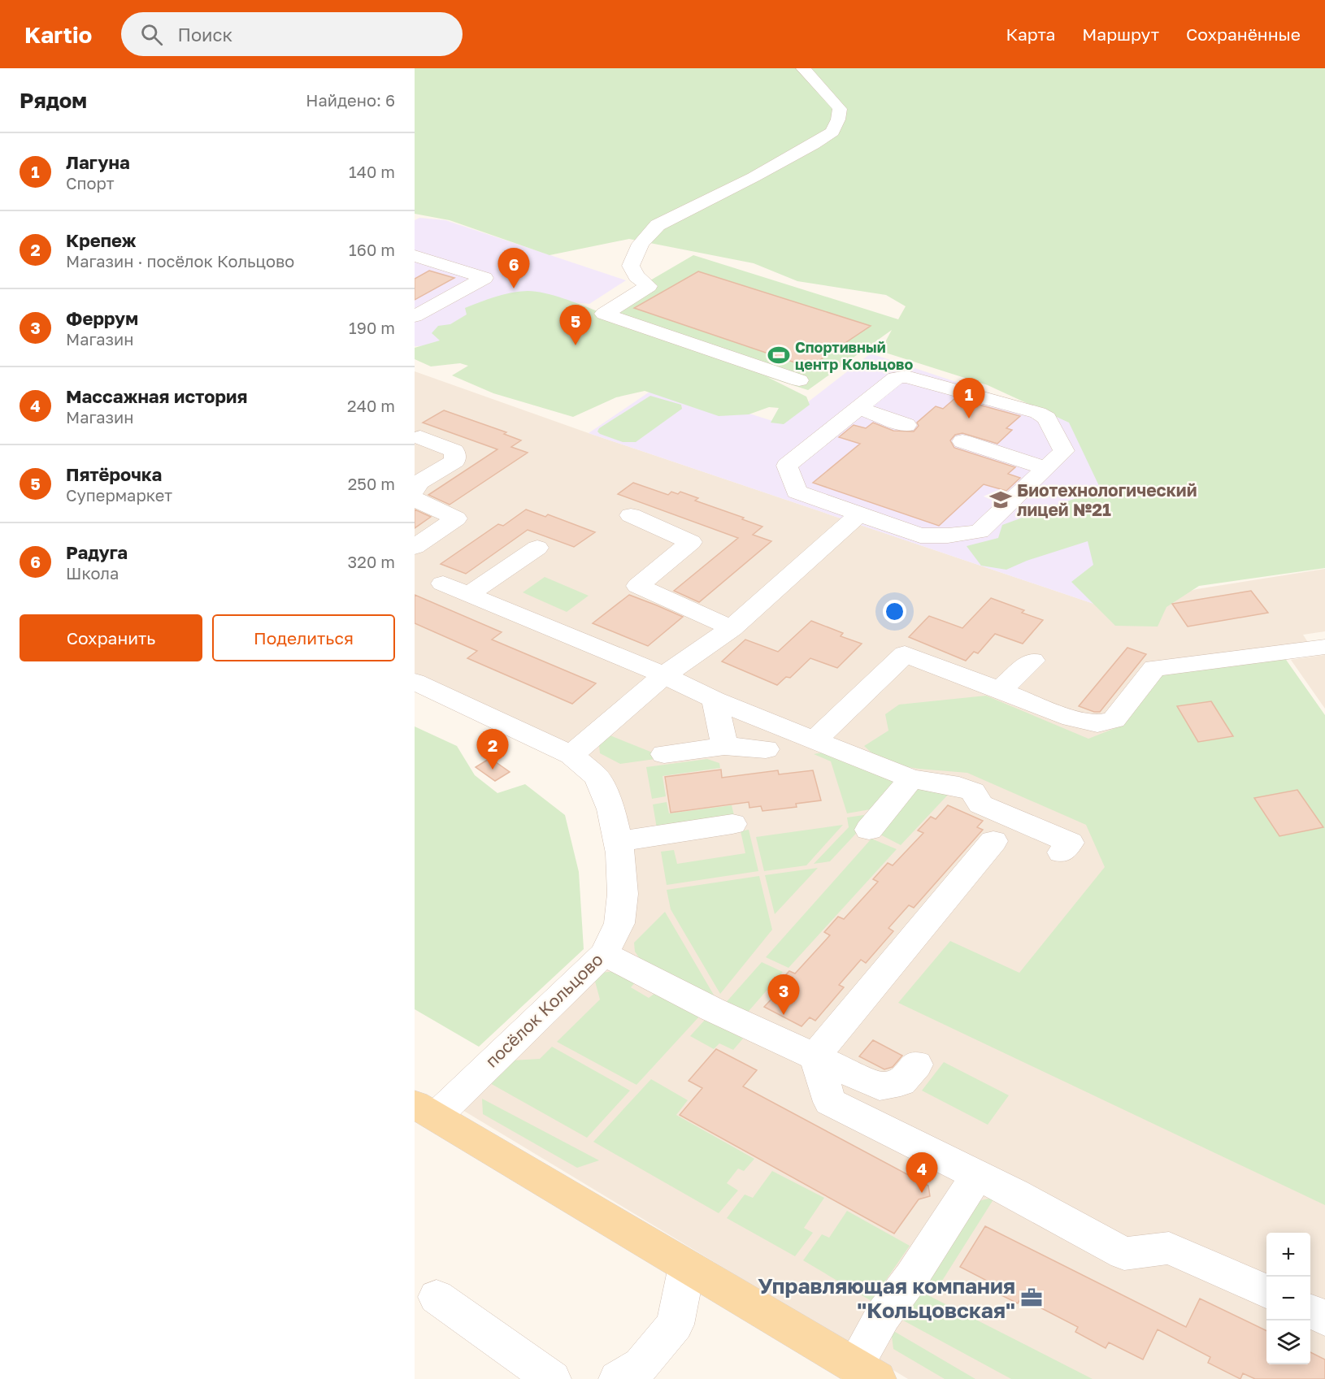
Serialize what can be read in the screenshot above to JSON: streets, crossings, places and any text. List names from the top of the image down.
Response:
{
  "streets": {
    "street": ["посёлок Кольцово"]
  },
  "places": {
    "sports": ["Спортивный центр Кольцово"],
    "school or university": ["Биотехнологический лицей №21"],
    "office": ["Управляющая компания \"Кольцовская\""]
  },
  "page": {
    "header": "Kartio",
    "search": "Поиск",
    "nav": ["Карта", "Маршрут", "Сохранённые"],
    "heading": ["Рядом", "Найдено: 6"],
    "list": [
      {
        "mark": "1",
        "name": "Лагуна",
        "note": "Спорт",
        "value": "140 m"
      },
      {
        "mark": "2",
        "name": "Крепеж",
        "note": "Магазин · посёлок Кольцово",
        "value": "160 m"
      },
      {
        "mark": "3",
        "name": "Феррум",
        "note": "Магазин",
        "value": "190 m"
      },
      {
        "mark": "4",
        "name": "Массажная история",
        "note": "Магазин",
        "value": "240 m"
      },
      {
        "mark": "5",
        "name": "Пятёрочка",
        "note": "Супермаркет",
        "value": "250 m"
      },
      {
        "mark": "6",
        "name": "Радуга",
        "note": "Школа",
        "value": "320 m"
      }
    ],
    "pins": [
      "6",
      "5",
      "1",
      "2",
      "3",
      "4"
    ],
    "buttons": ["Сохранить", "Поделиться"],
    "map_buttons": ["+", "−"]
  }
}
